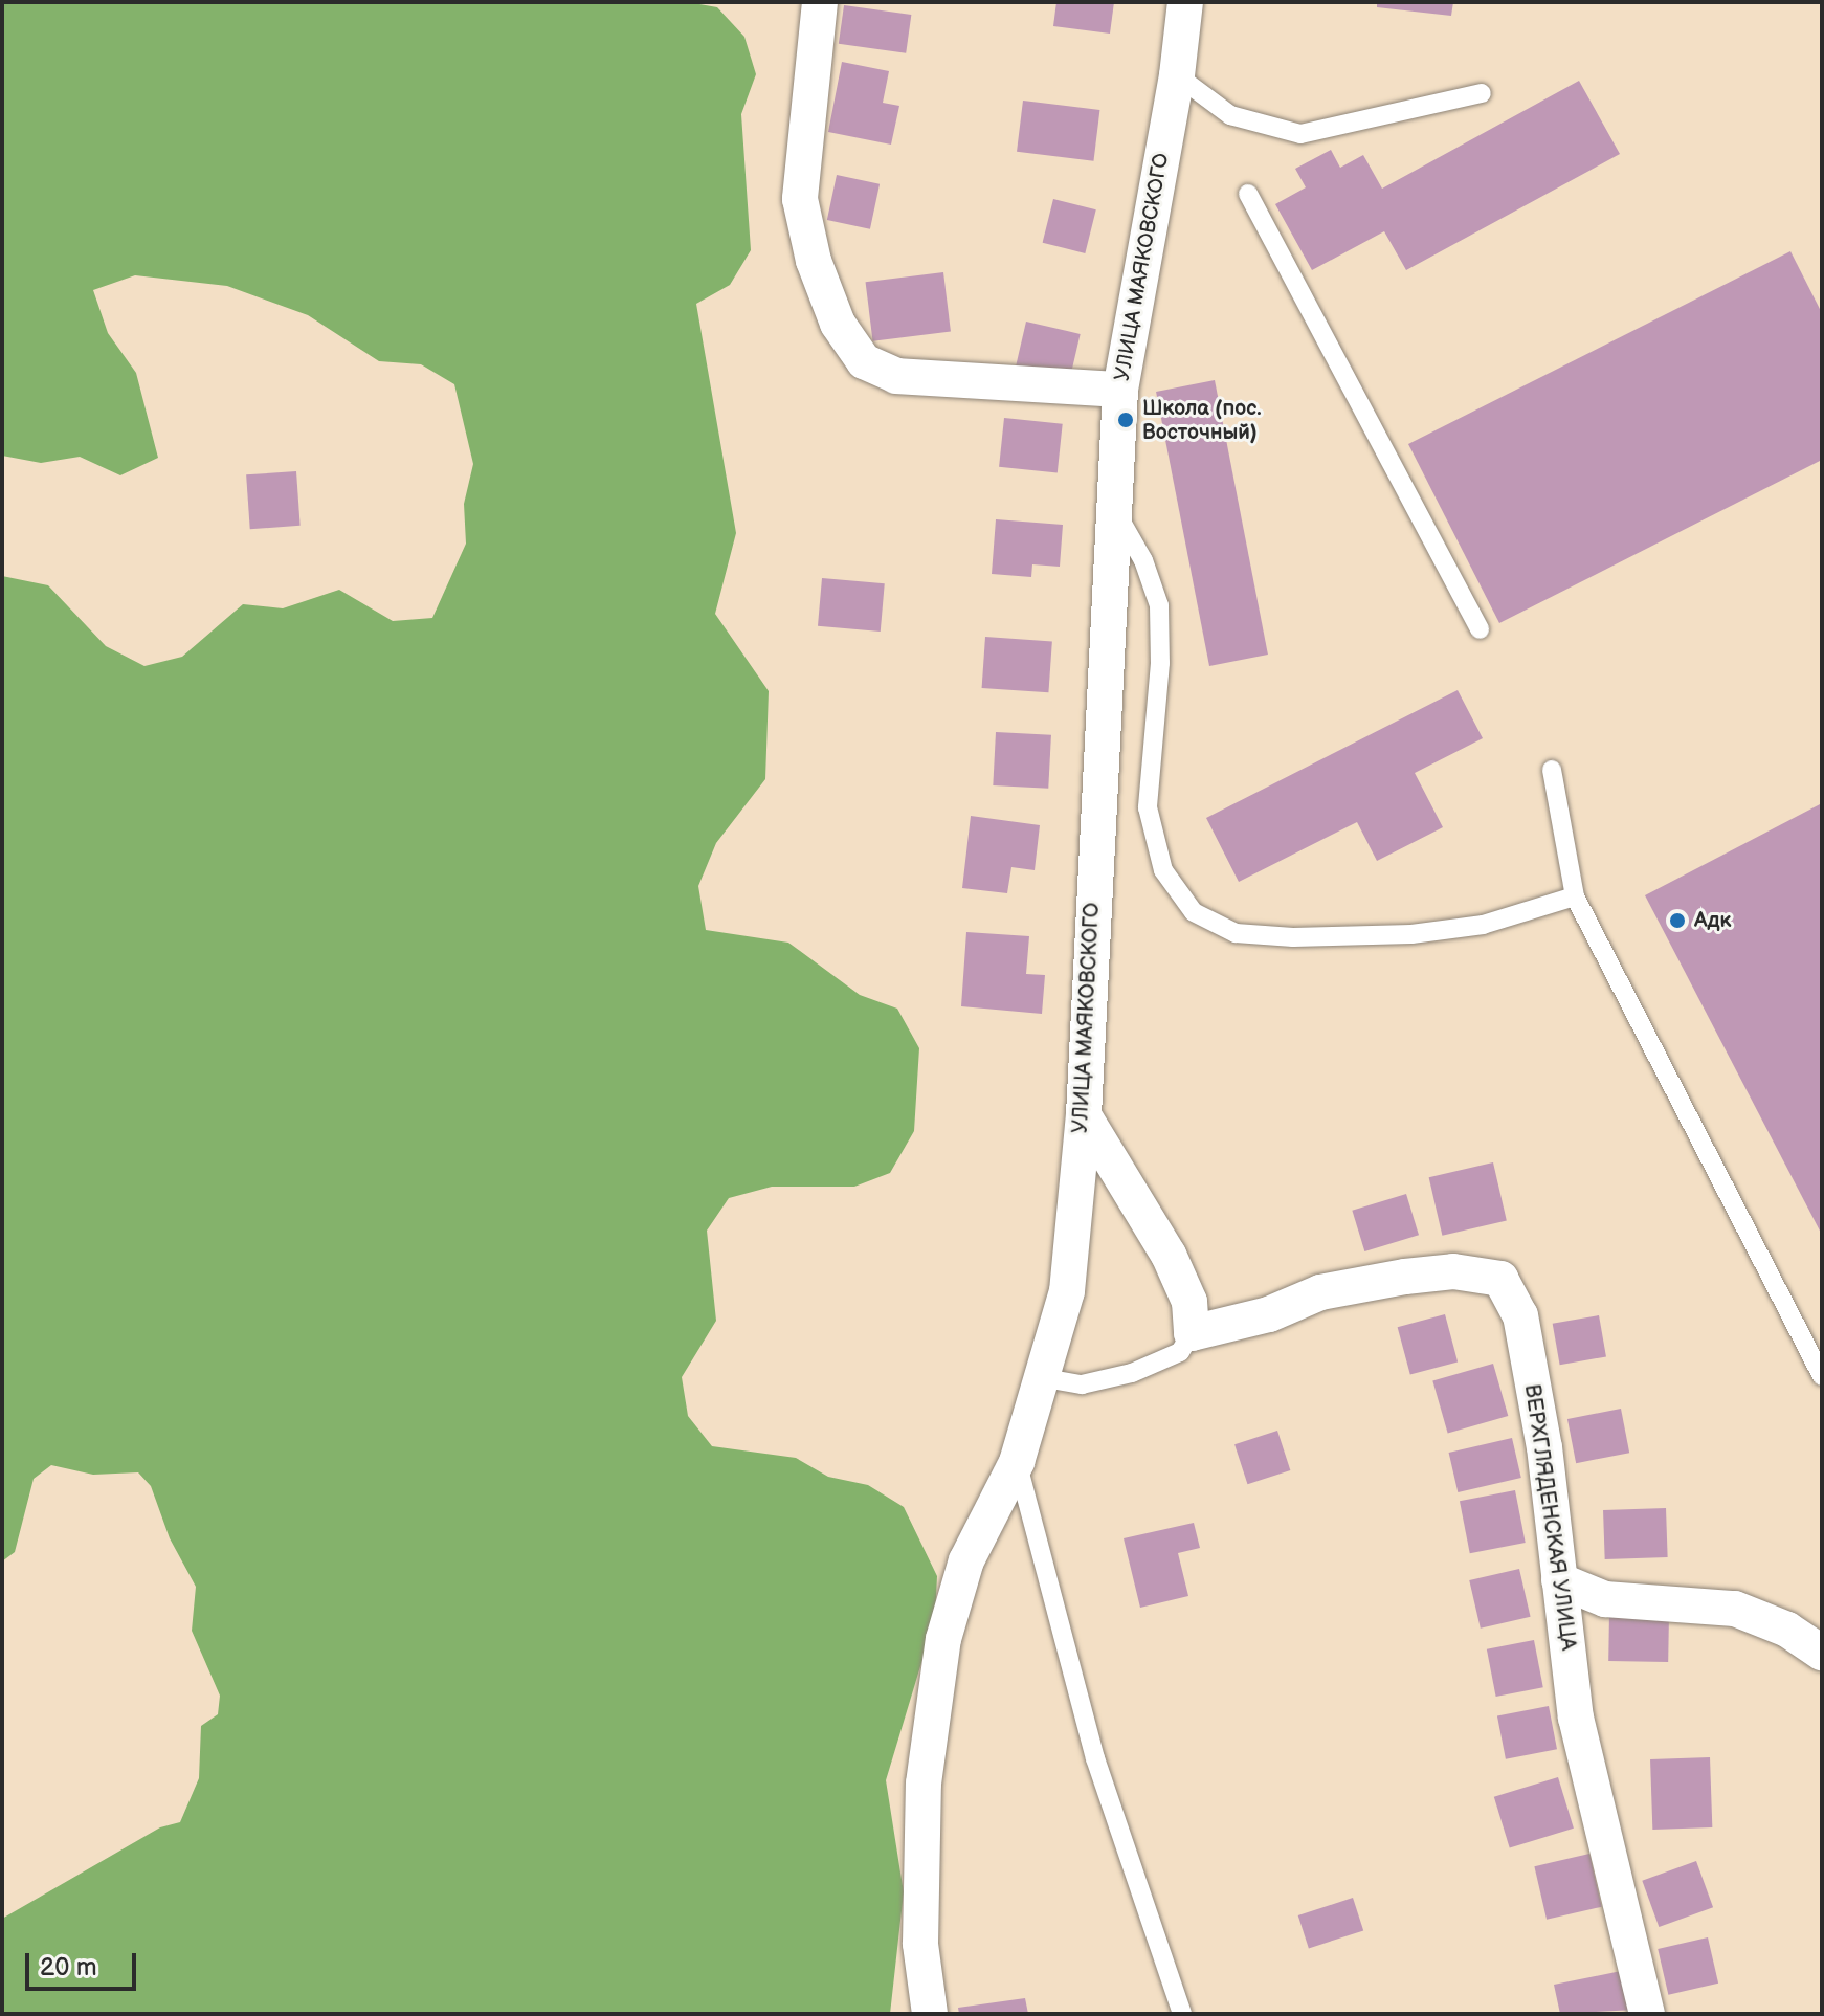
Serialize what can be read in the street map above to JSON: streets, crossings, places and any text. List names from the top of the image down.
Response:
{
  "streets": {
    "street": ["УЛИЦА МАЯКОВСКОГО", "ВЕРХГЛЯДЕНСКАЯ УЛИЦА"]
  },
  "places": ["Школа (пос. Восточный)", "Адк"],
  "scale_bar": "20 m"
}
